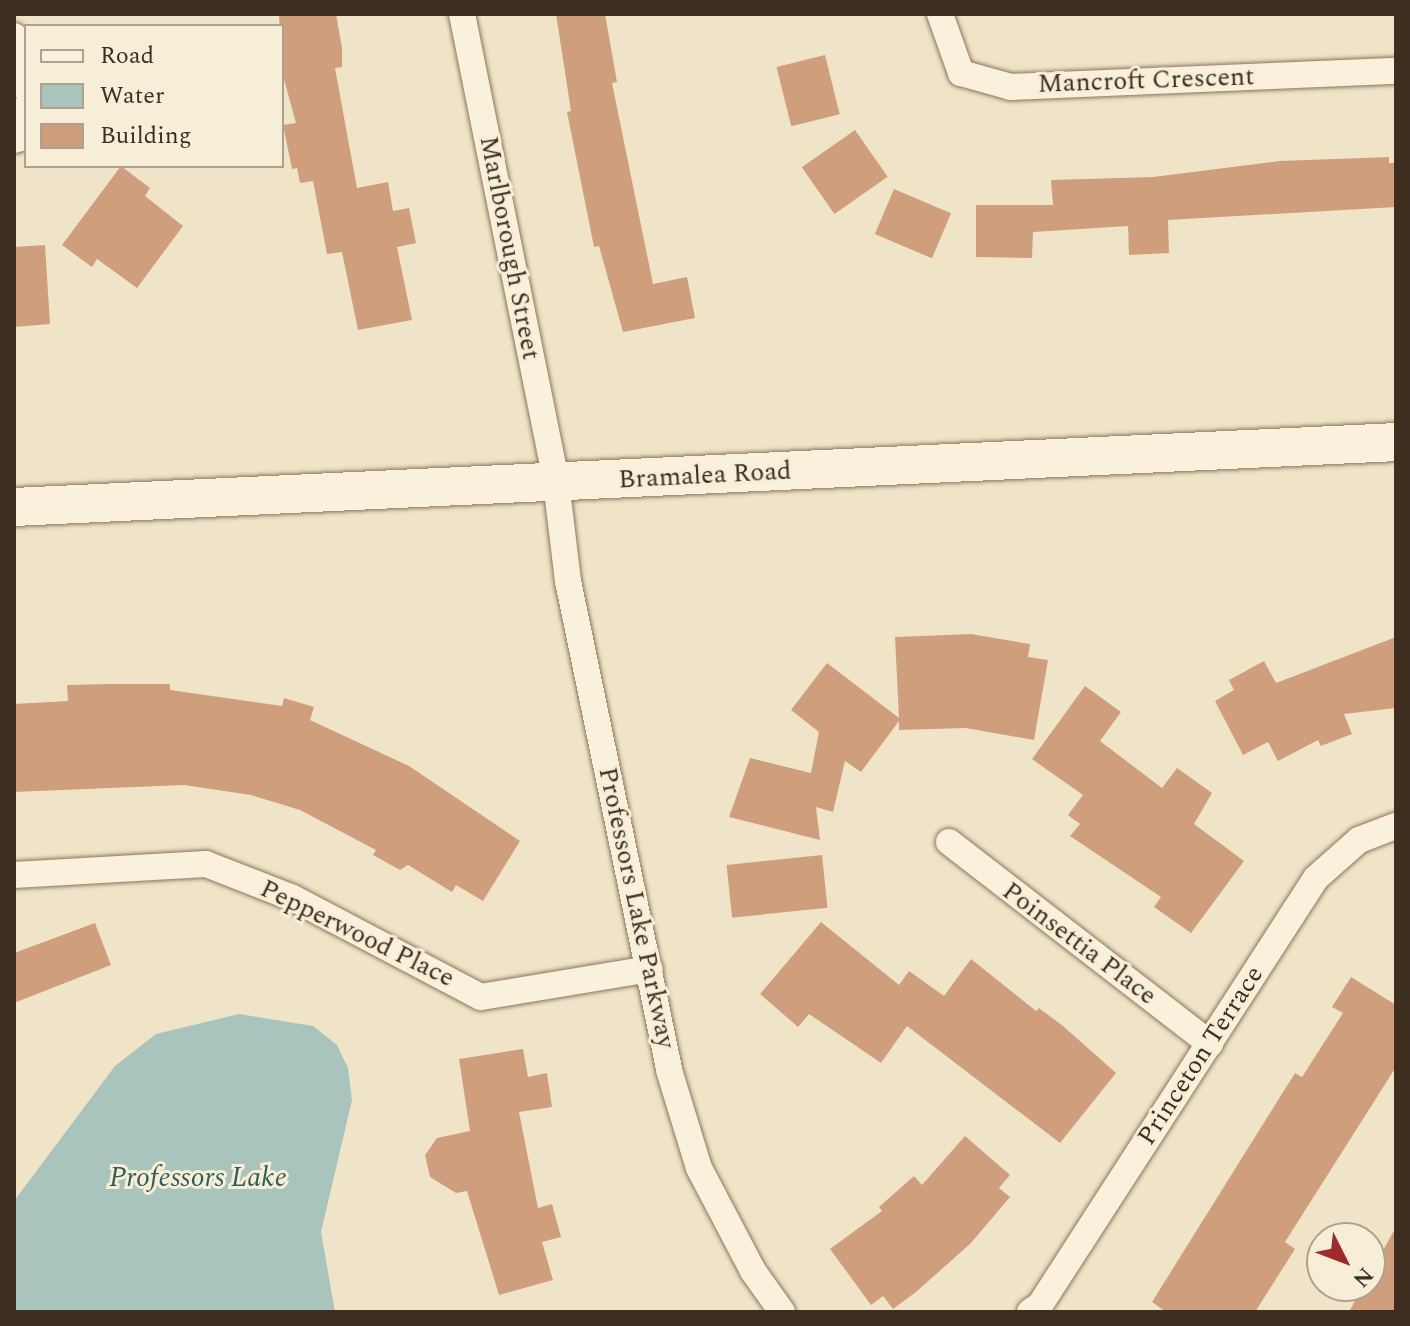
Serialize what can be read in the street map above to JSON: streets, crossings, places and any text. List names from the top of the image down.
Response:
{
  "streets": {
    "main road": ["Bramalea Road"],
    "street": [
      "Mancroft Crescent",
      "Marlborough Street",
      "Professors Lake Parkway",
      "Pepperwood Place",
      "Poinsettia Place",
      "Princeton Terrace"
    ]
  },
  "crossings": [
    ["Marlborough Street", "Bramalea Road"],
    ["Marlborough Street", "Professors Lake Parkway"],
    ["Bramalea Road", "Professors Lake Parkway"],
    ["Professors Lake Parkway", "Pepperwood Place"],
    ["Poinsettia Place", "Princeton Terrace"]
  ],
  "water": ["Professors Lake"],
  "legend": ["Road", "Water", "Building"],
  "north": "bottom right"
}
